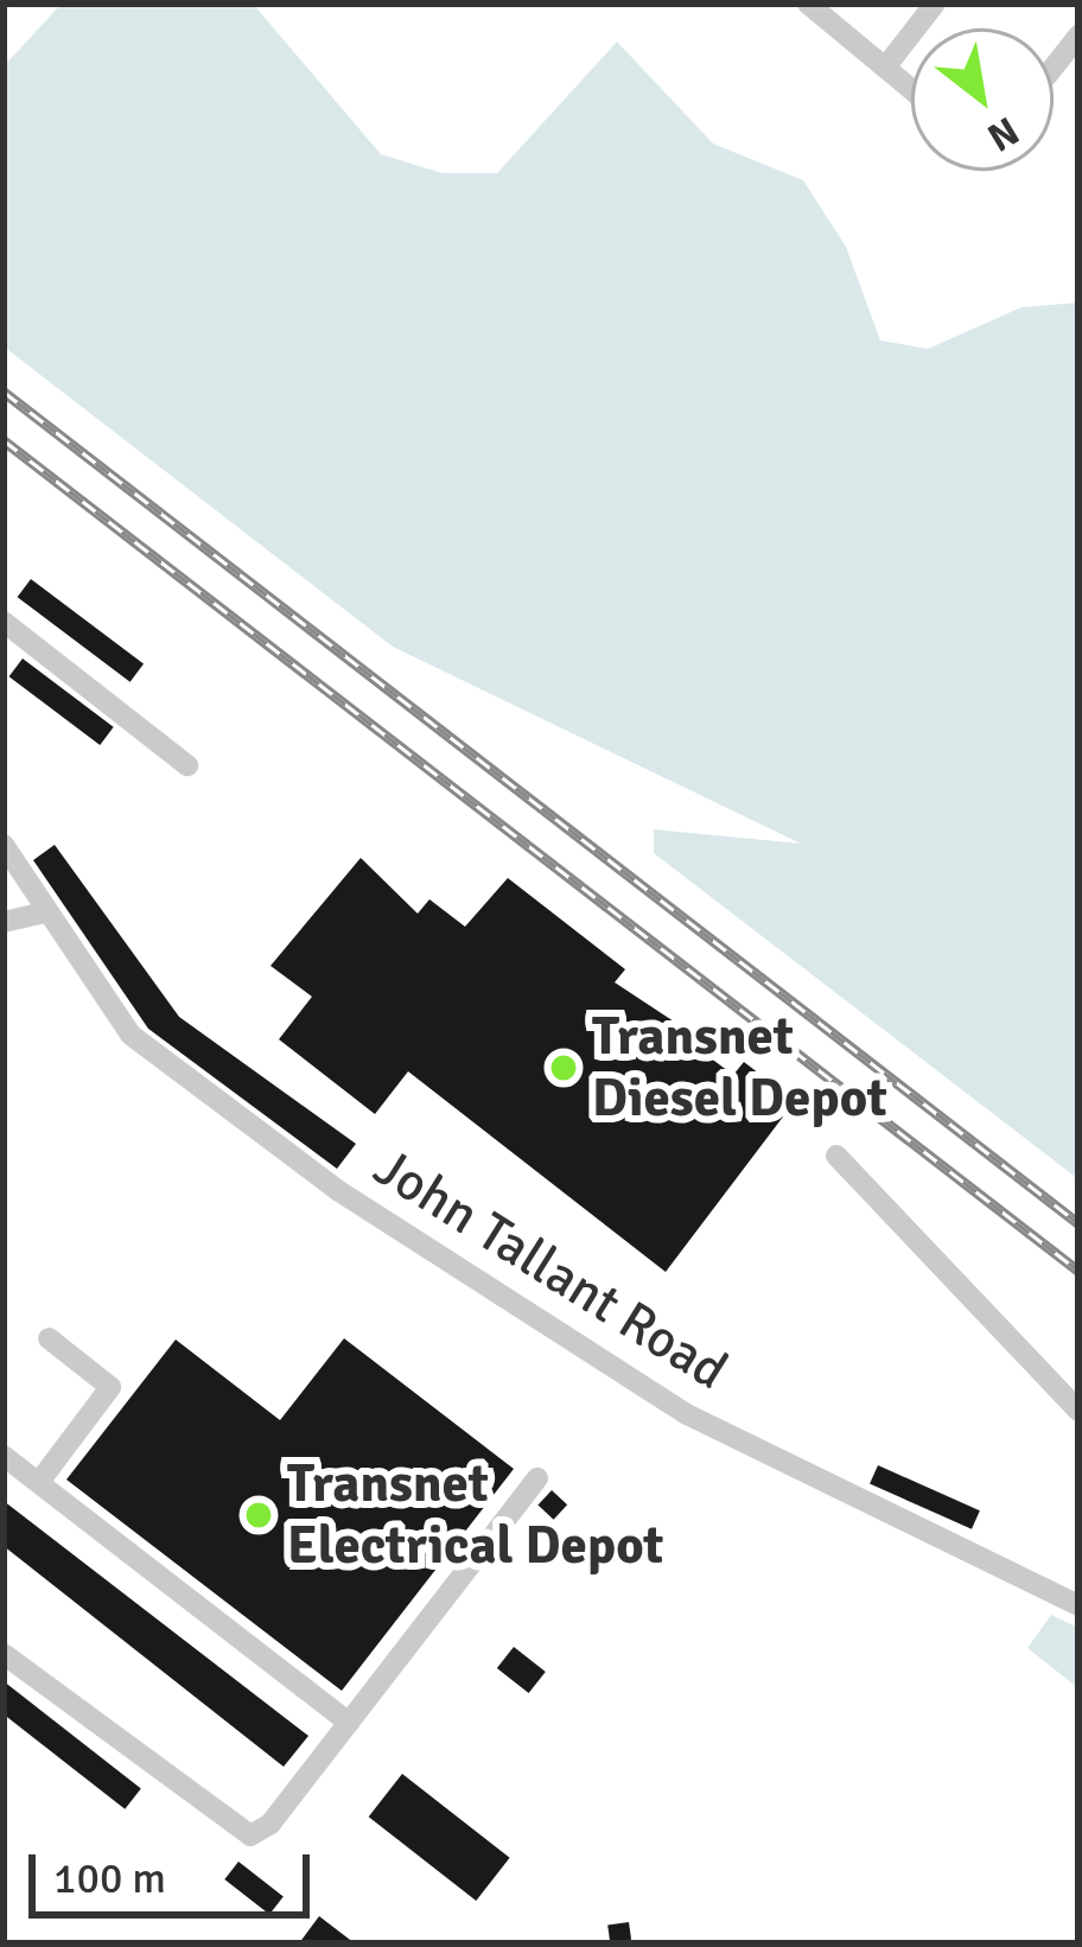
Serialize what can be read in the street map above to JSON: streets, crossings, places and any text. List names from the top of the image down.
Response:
{
  "streets": {
    "street": ["John Tallant Road"]
  },
  "places": ["Transnet Diesel Depot", "Transnet Electrical Depot"],
  "scale_bar": "100 m",
  "north": "bottom right"
}
